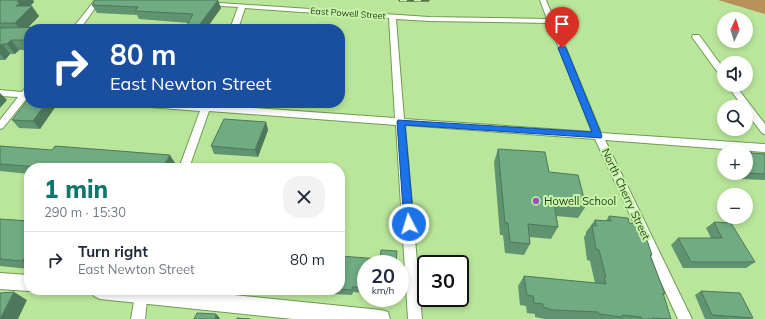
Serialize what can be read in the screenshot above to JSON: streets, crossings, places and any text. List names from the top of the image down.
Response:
{
  "streets": {
    "street": ["East Powell Street", "North Cherry Street"]
  },
  "crossings": [
    ["East Powell Street", "North Cherry Street"]
  ],
  "places": ["Howell School"],
  "north": "top",
  "page": {
    "map_buttons": ["+", "−"],
    "turn": ["80 m", "East Newton Street"],
    "heading": ["1 min", "290 m · 15:30"],
    "list": [
      {
        "name": "Turn right",
        "note": "East Newton Street",
        "value": "80 m"
      }
    ],
    "speed": "20 km/h",
    "limit": "30"
  }
}
